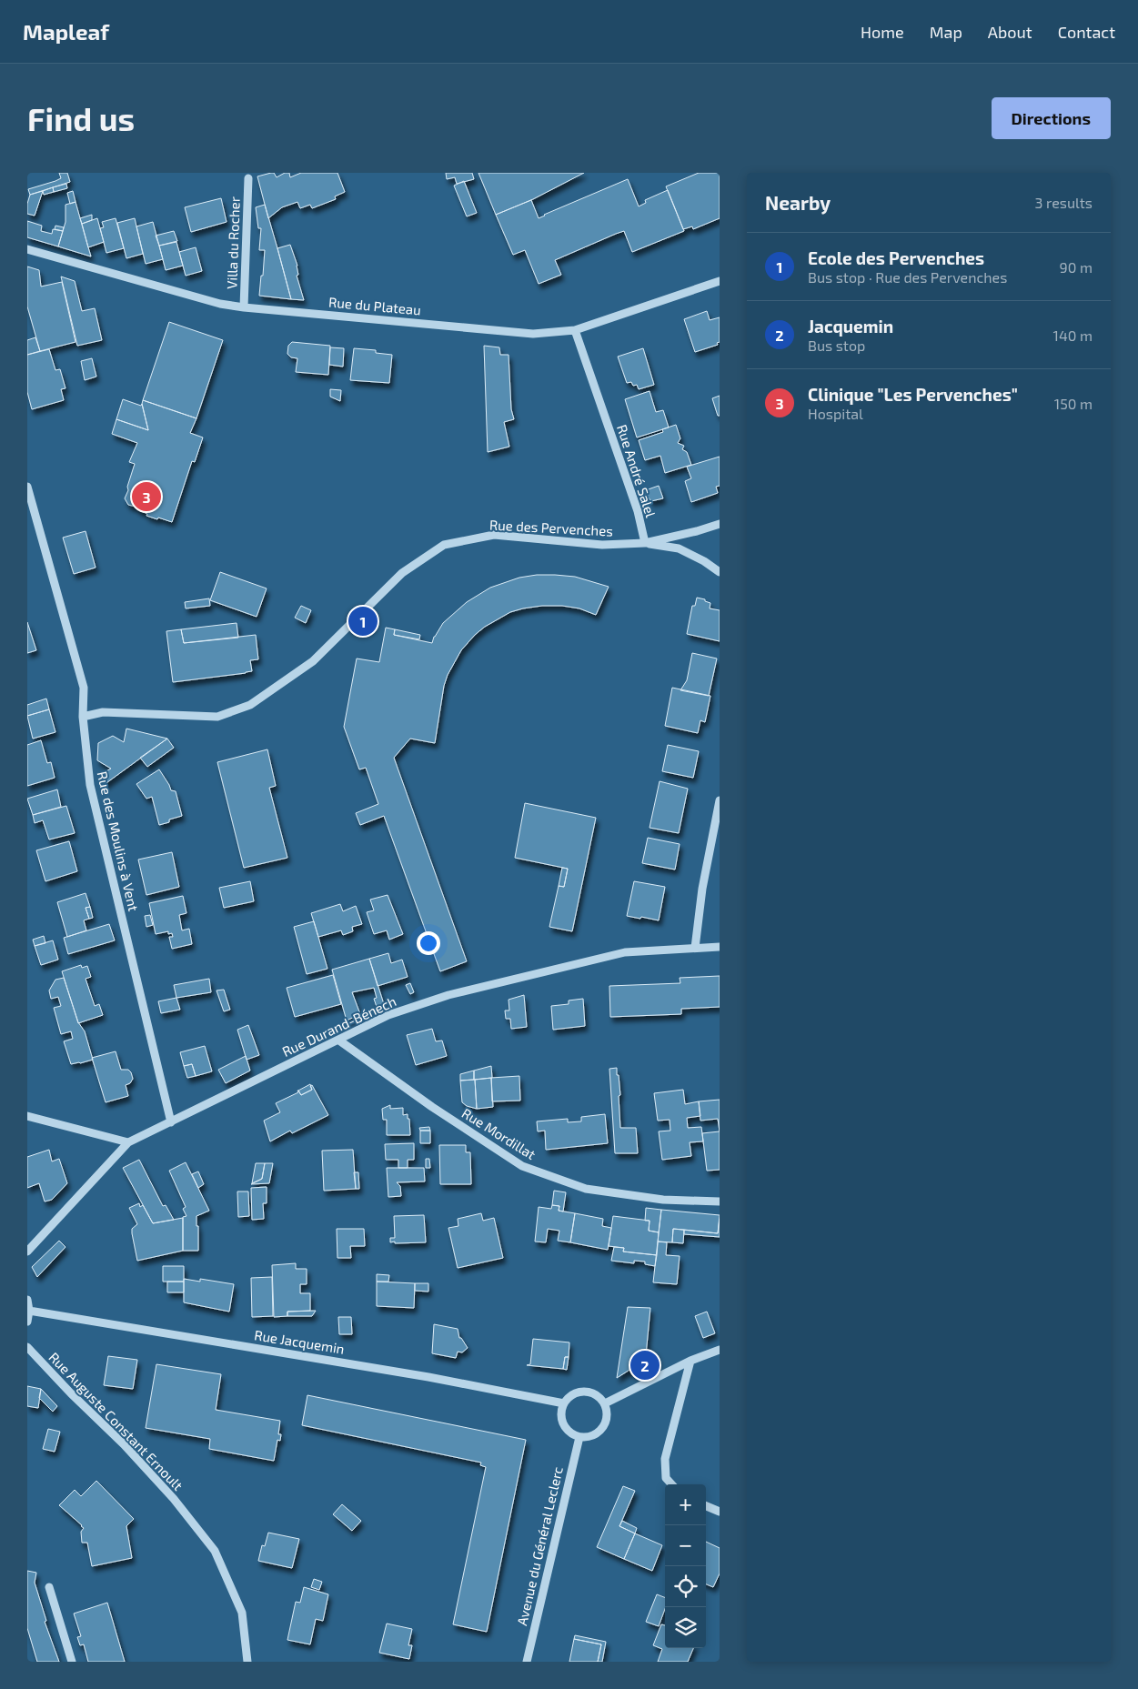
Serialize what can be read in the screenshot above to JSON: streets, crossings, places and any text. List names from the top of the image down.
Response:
{
  "streets": {
    "street": [
      "Villa du Rocher",
      "Rue du Plateau",
      "Rue André Salel",
      "Rue des Pervenches",
      "Rue des Moulins à Vent",
      "Rue Durand-Bénech",
      "Rue Mordillat",
      "Rue Jacquemin",
      "Rue Auguste Constant Ernoult",
      "Avenue du Général Leclerc"
    ]
  },
  "crossings": [
    ["Villa du Rocher", "Rue du Plateau"],
    ["Rue du Plateau", "Rue André Salel"],
    ["Rue André Salel", "Rue des Pervenches"],
    ["Rue des Pervenches", "Rue des Moulins à Vent"],
    ["Rue des Moulins à Vent", "Rue Durand-Bénech"],
    ["Rue Durand-Bénech", "Rue Mordillat"],
    ["Rue Jacquemin", "Avenue du Général Leclerc"]
  ],
  "page": {
    "header": "Mapleaf",
    "nav": [
      "Home",
      "Map",
      "About",
      "Contact"
    ],
    "buttons": "Directions",
    "title": "Find us",
    "heading": ["Nearby", "3 results"],
    "list": [
      {
        "mark": "1",
        "name": "Ecole des Pervenches",
        "note": "Bus stop · Rue des Pervenches",
        "value": "90 m"
      },
      {
        "mark": "2",
        "name": "Jacquemin",
        "note": "Bus stop",
        "value": "140 m"
      },
      {
        "mark": "3",
        "name": "Clinique \"Les Pervenches\"",
        "note": "Hospital",
        "value": "150 m"
      }
    ],
    "pins": ["3", "1", "2"],
    "map_buttons": ["+", "−"]
  }
}
